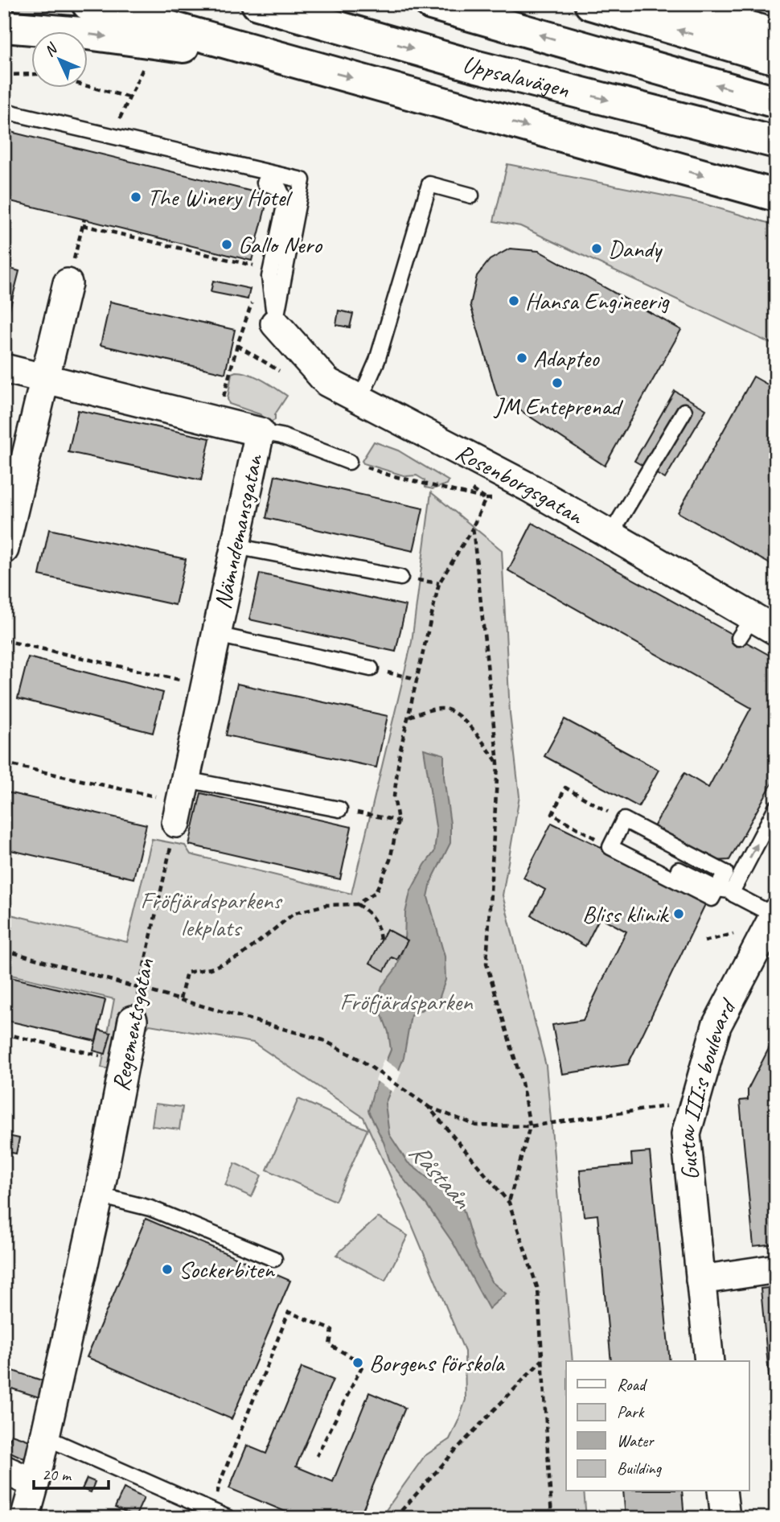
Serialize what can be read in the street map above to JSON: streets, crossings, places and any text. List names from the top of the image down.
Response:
{
  "streets": {
    "highway": ["Uppsalavägen"],
    "street": [
      "Rosenborgsgatan",
      "Nämndemansgatan",
      "Regementsgatan",
      "Gustav III:s boulevard"
    ]
  },
  "crossings": [
    ["Nämndemansgatan", "Regementsgatan"]
  ],
  "water": ["Råstaån"],
  "parks": ["Fröfjärdsparkens lekplats", "Fröfjärdsparken"],
  "places": [
    "The Winery Hotel",
    "Gallo Nero",
    "Dandy",
    "Hansa Engineerig",
    "Adapteo",
    "JM Enteprenad",
    "Bliss klinik",
    "Sockerbiten",
    "Borgens förskola"
  ],
  "legend": [
    "Road",
    "Park",
    "Water",
    "Building"
  ],
  "scale_bar": "20 m",
  "north": "top left"
}
